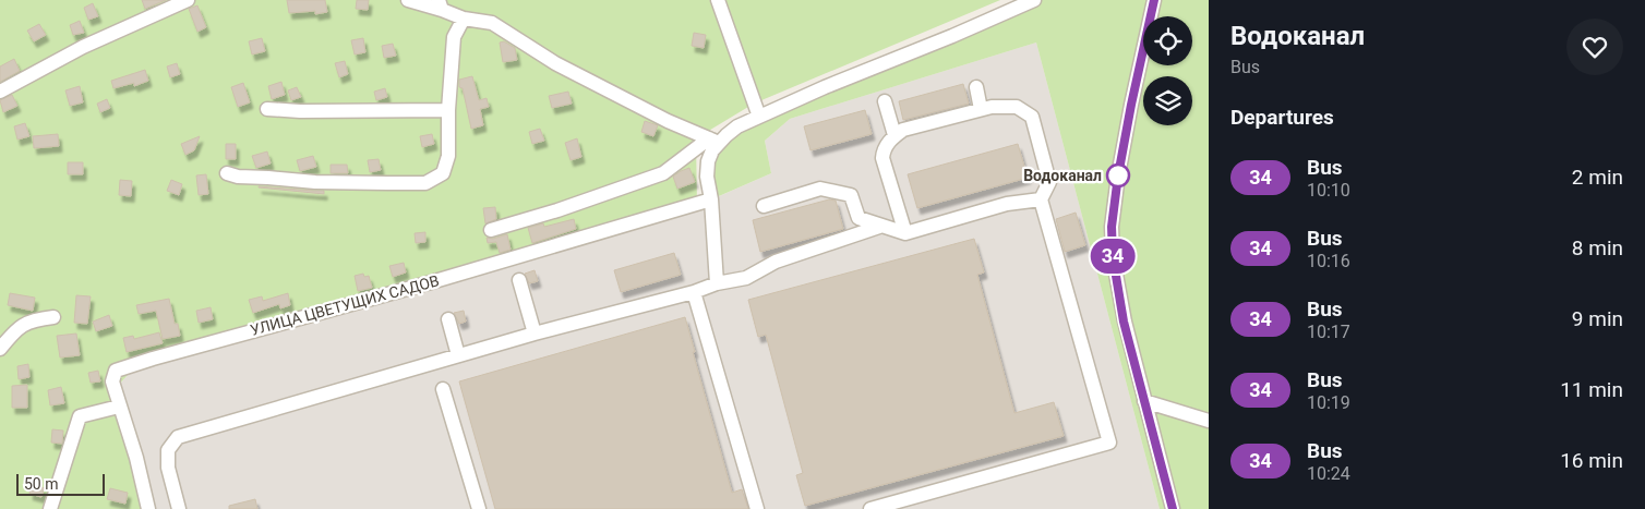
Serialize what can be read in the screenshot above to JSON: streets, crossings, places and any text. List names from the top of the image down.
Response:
{
  "streets": {
    "street": ["УЛИЦА ЦВЕТУЩИХ САДОВ"]
  },
  "places": ["Водоканал"],
  "lines": ["bus line 34"],
  "scale_bar": "50 m",
  "page": {
    "on_map": "34",
    "heading": [
      ["Водоканал", "Bus"],
      "Departures"
    ],
    "list": [
      {
        "mark": "34",
        "name": "Bus",
        "note": "10:10",
        "value": "2 min"
      },
      {
        "mark": "34",
        "name": "Bus",
        "note": "10:16",
        "value": "8 min"
      },
      {
        "mark": "34",
        "name": "Bus",
        "note": "10:17",
        "value": "9 min"
      },
      {
        "mark": "34",
        "name": "Bus",
        "note": "10:19",
        "value": "11 min"
      },
      {
        "mark": "34",
        "name": "Bus",
        "note": "10:24",
        "value": "16 min"
      }
    ],
    "scale": "50 m"
  }
}
